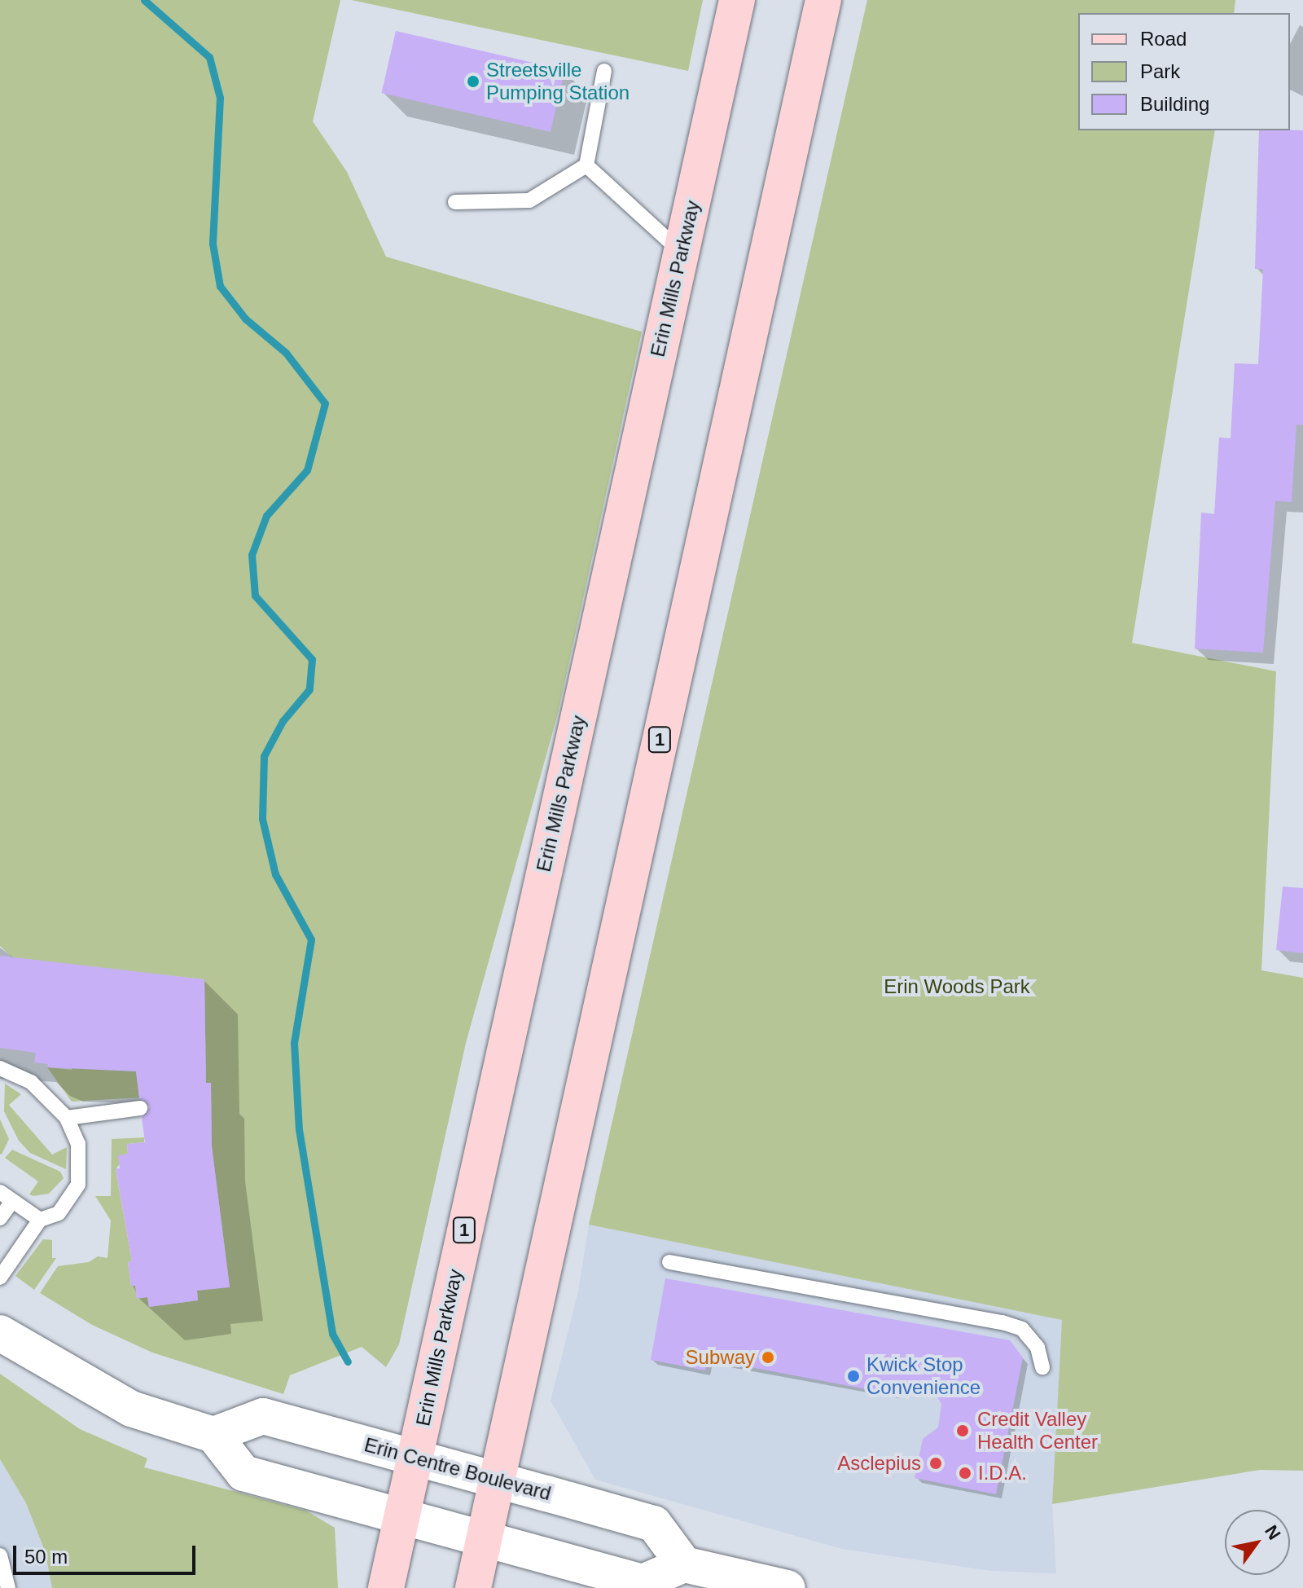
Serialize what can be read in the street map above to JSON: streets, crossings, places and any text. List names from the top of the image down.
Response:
{
  "streets": {
    "main road": ["Erin Mills Parkway", "1"],
    "street": ["Erin Centre Boulevard"]
  },
  "crossings": [
    ["Erin Mills Parkway", "Erin Centre Boulevard"],
    ["1", "Erin Centre Boulevard"]
  ],
  "parks": ["Erin Woods Park"],
  "places": [
    "Streetsville Pumping Station",
    "Subway",
    "Kwick Stop Convenience",
    "Credit Valley Health Center",
    "Asclepius",
    "I.D.A."
  ],
  "legend": ["Road", "Park", "Building"],
  "scale_bar": "50 m",
  "north": "top right"
}
